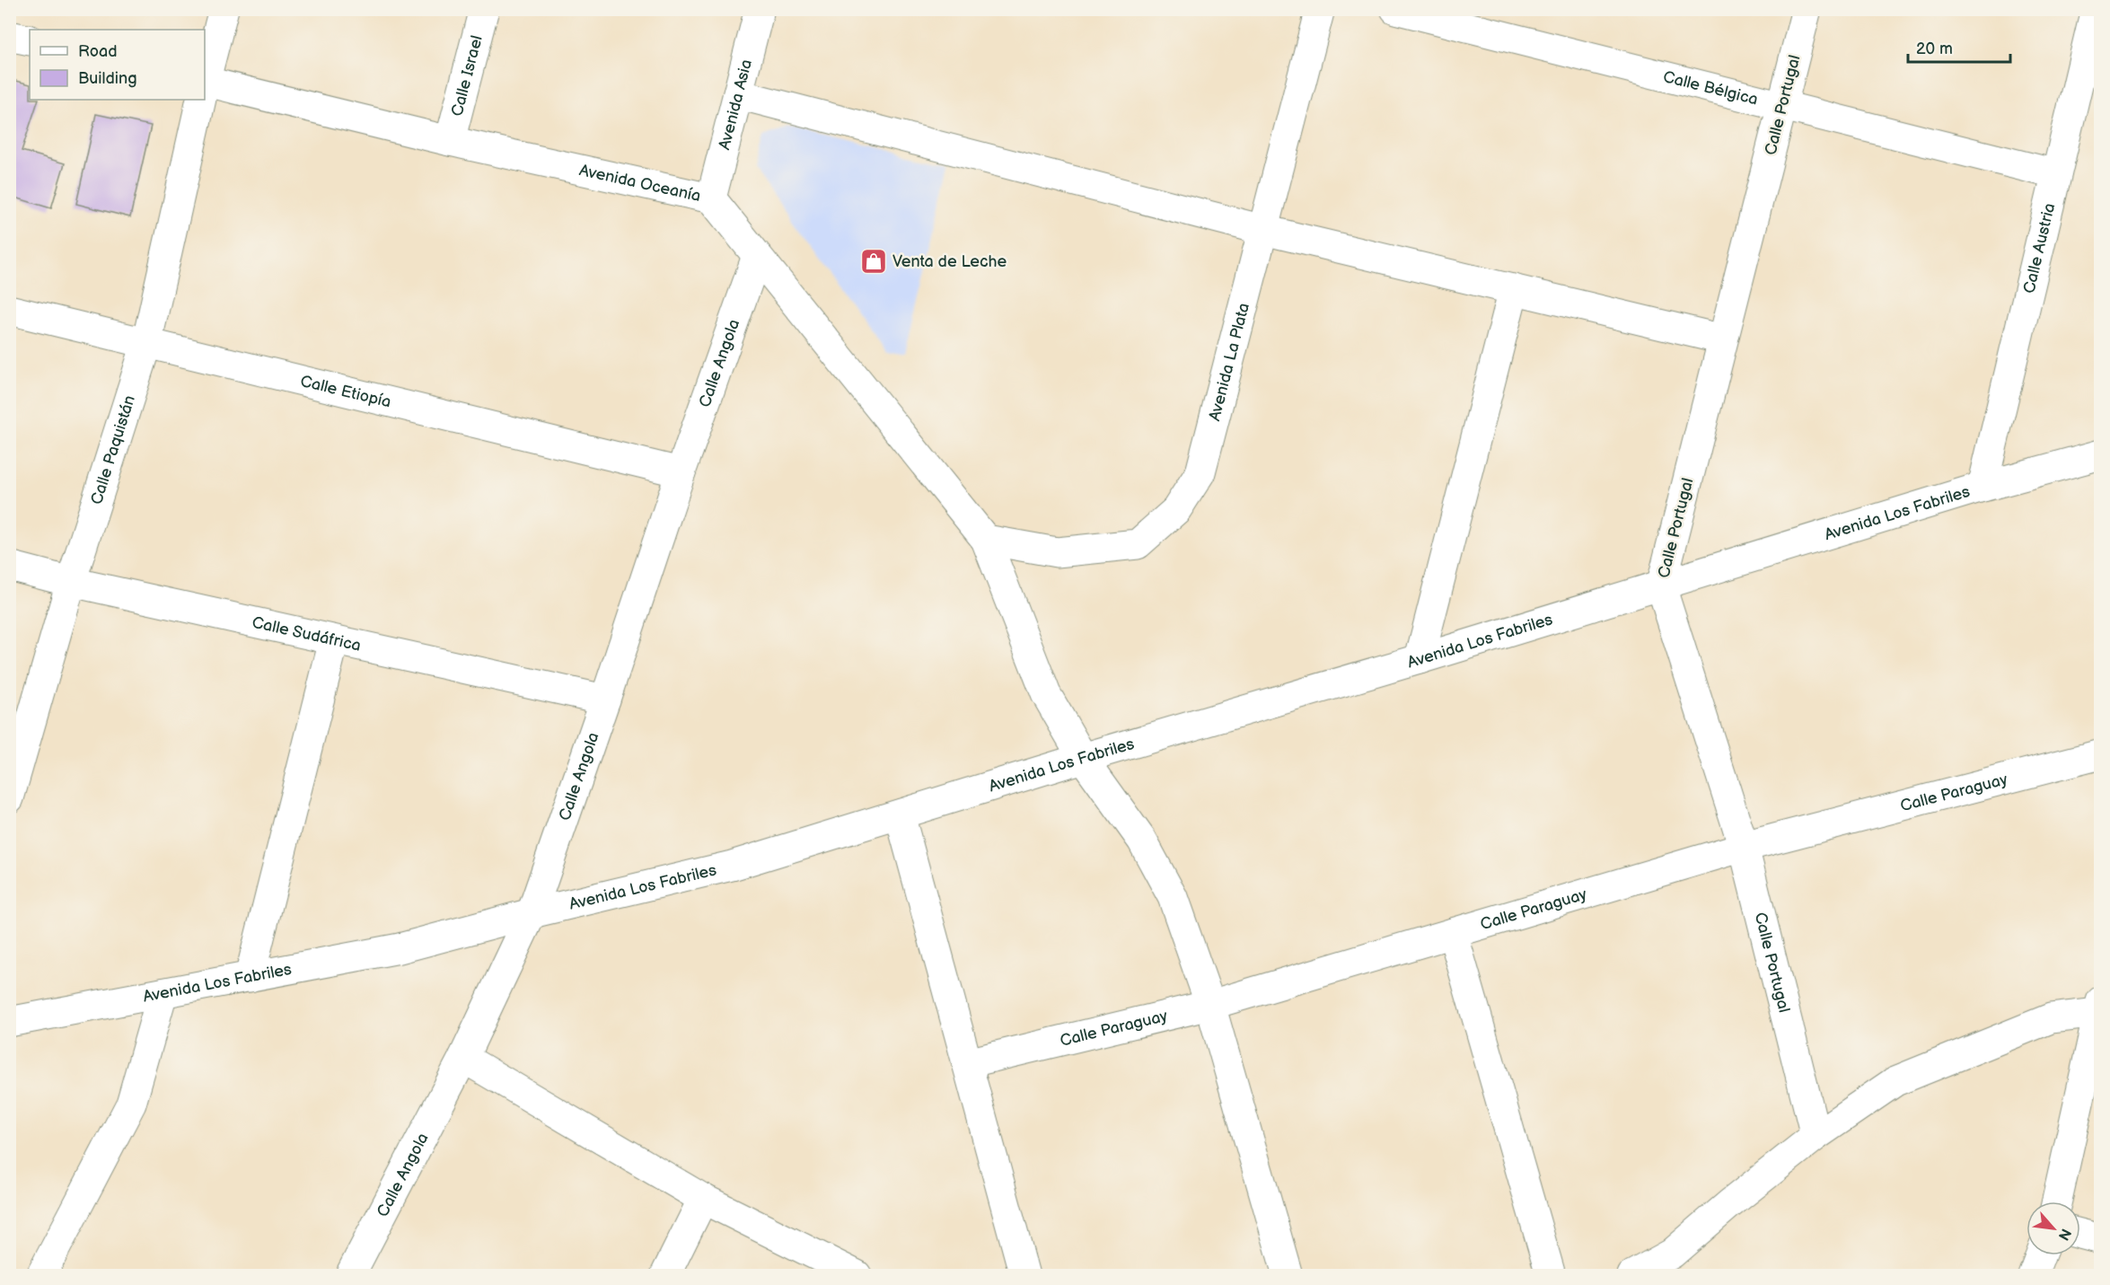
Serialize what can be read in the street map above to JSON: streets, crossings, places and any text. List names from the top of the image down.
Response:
{
  "streets": {
    "street": [
      "Calle Israel",
      "Calle Bélgica",
      "Avenida Asia",
      "Calle Portugal",
      "Avenida Oceanía",
      "Calle Austria",
      "Avenida La Plata",
      "Calle Angola",
      "Calle Etiopía",
      "Calle Paquistán",
      "Avenida Los Fabriles",
      "Calle Sudáfrica",
      "Calle Paraguay"
    ]
  },
  "crossings": [
    ["Calle Israel", "Avenida Oceanía"],
    ["Calle Bélgica", "Calle Portugal"],
    ["Calle Bélgica", "Calle Austria"],
    ["Avenida Asia", "Avenida Oceanía"],
    ["Calle Portugal", "Avenida Los Fabriles"],
    ["Calle Portugal", "Calle Paraguay"],
    ["Avenida Oceanía", "Avenida La Plata"],
    ["Avenida Oceanía", "Calle Angola"],
    ["Avenida Oceanía", "Avenida Los Fabriles"],
    ["Avenida Oceanía", "Calle Paraguay"],
    ["Calle Austria", "Avenida Los Fabriles"],
    ["Calle Angola", "Calle Etiopía"],
    ["Calle Angola", "Avenida Los Fabriles"],
    ["Calle Angola", "Calle Sudáfrica"],
    ["Calle Etiopía", "Calle Paquistán"],
    ["Calle Paquistán", "Calle Sudáfrica"]
  ],
  "places": {
    "shop": ["Venta de Leche"]
  },
  "legend": ["Road", "Building"],
  "scale_bar": "20 m",
  "north": "bottom right"
}
